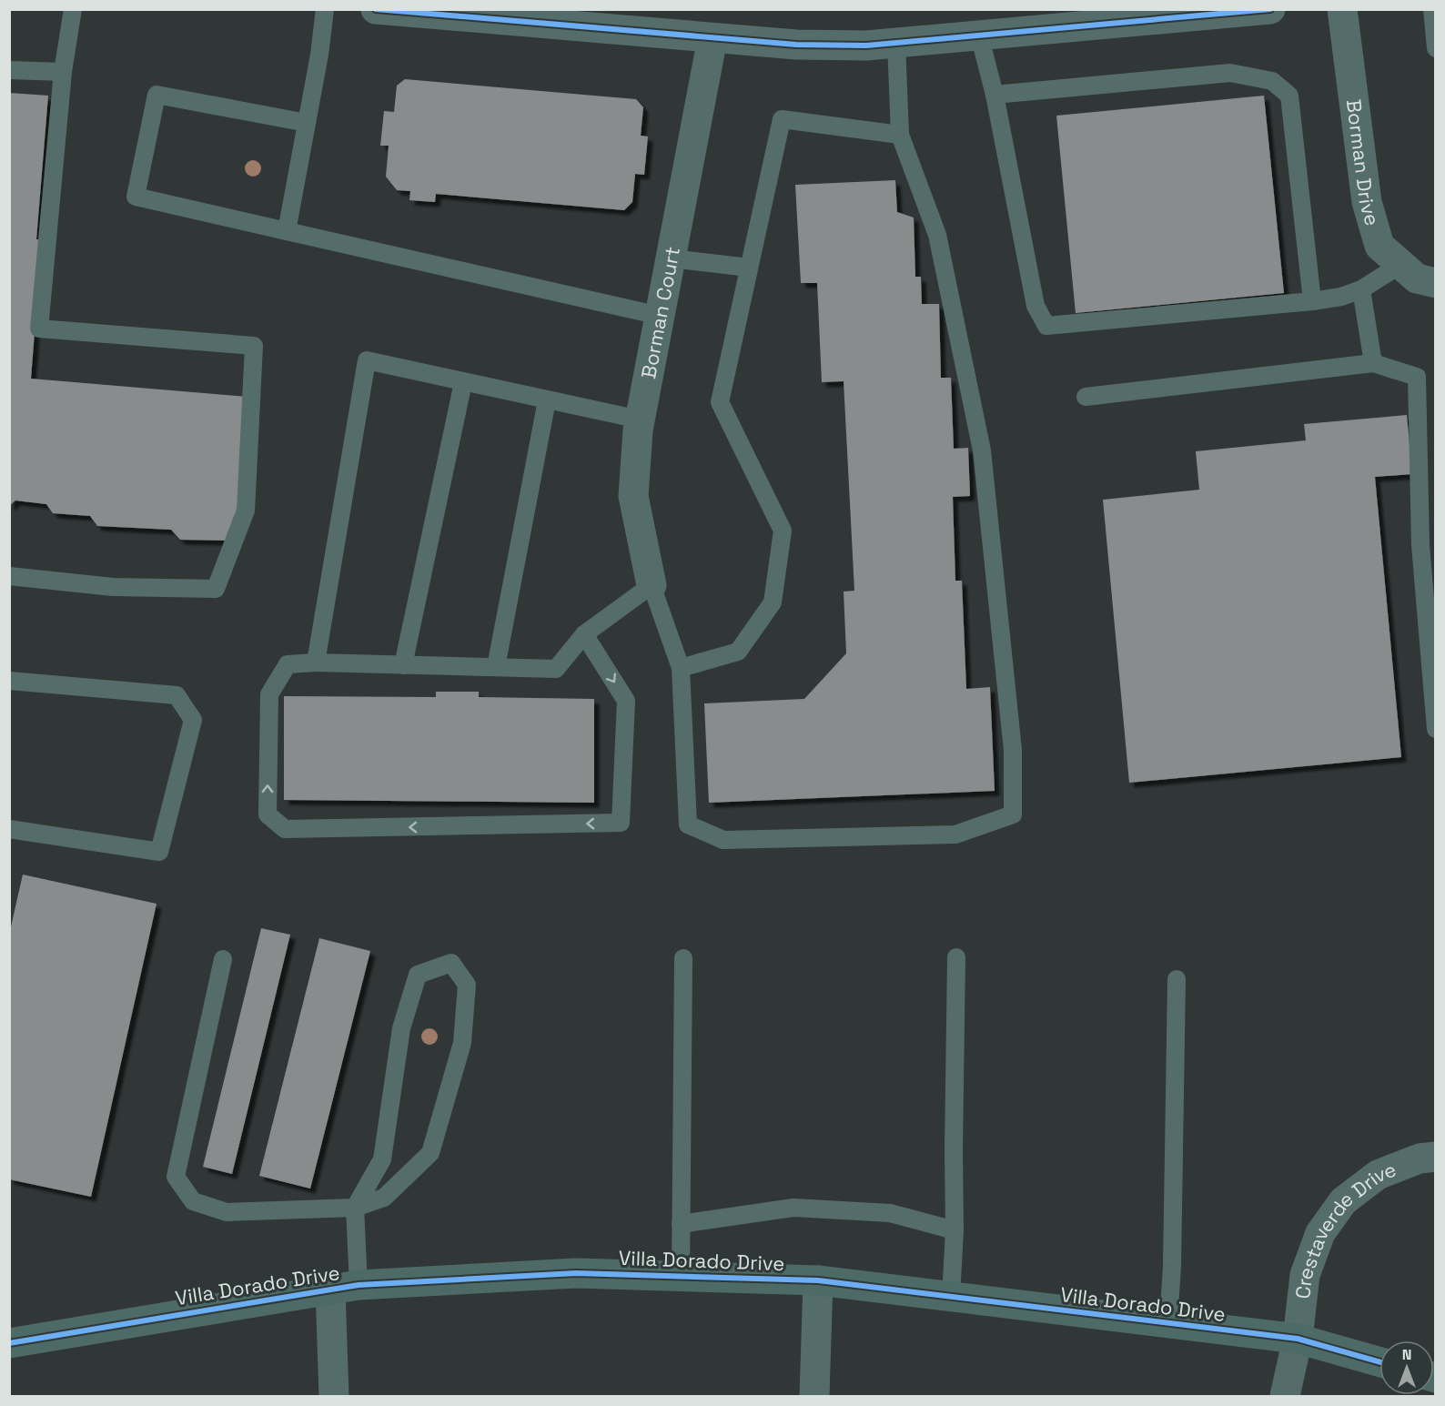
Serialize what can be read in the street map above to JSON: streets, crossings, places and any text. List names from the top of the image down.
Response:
{
  "streets": {
    "street": [
      "Borman Drive",
      "Borman Court",
      "Crestaverde Drive",
      "Villa Dorado Drive"
    ]
  },
  "crossings": [
    ["Crestaverde Drive", "Villa Dorado Drive"]
  ],
  "north": "top"
}
